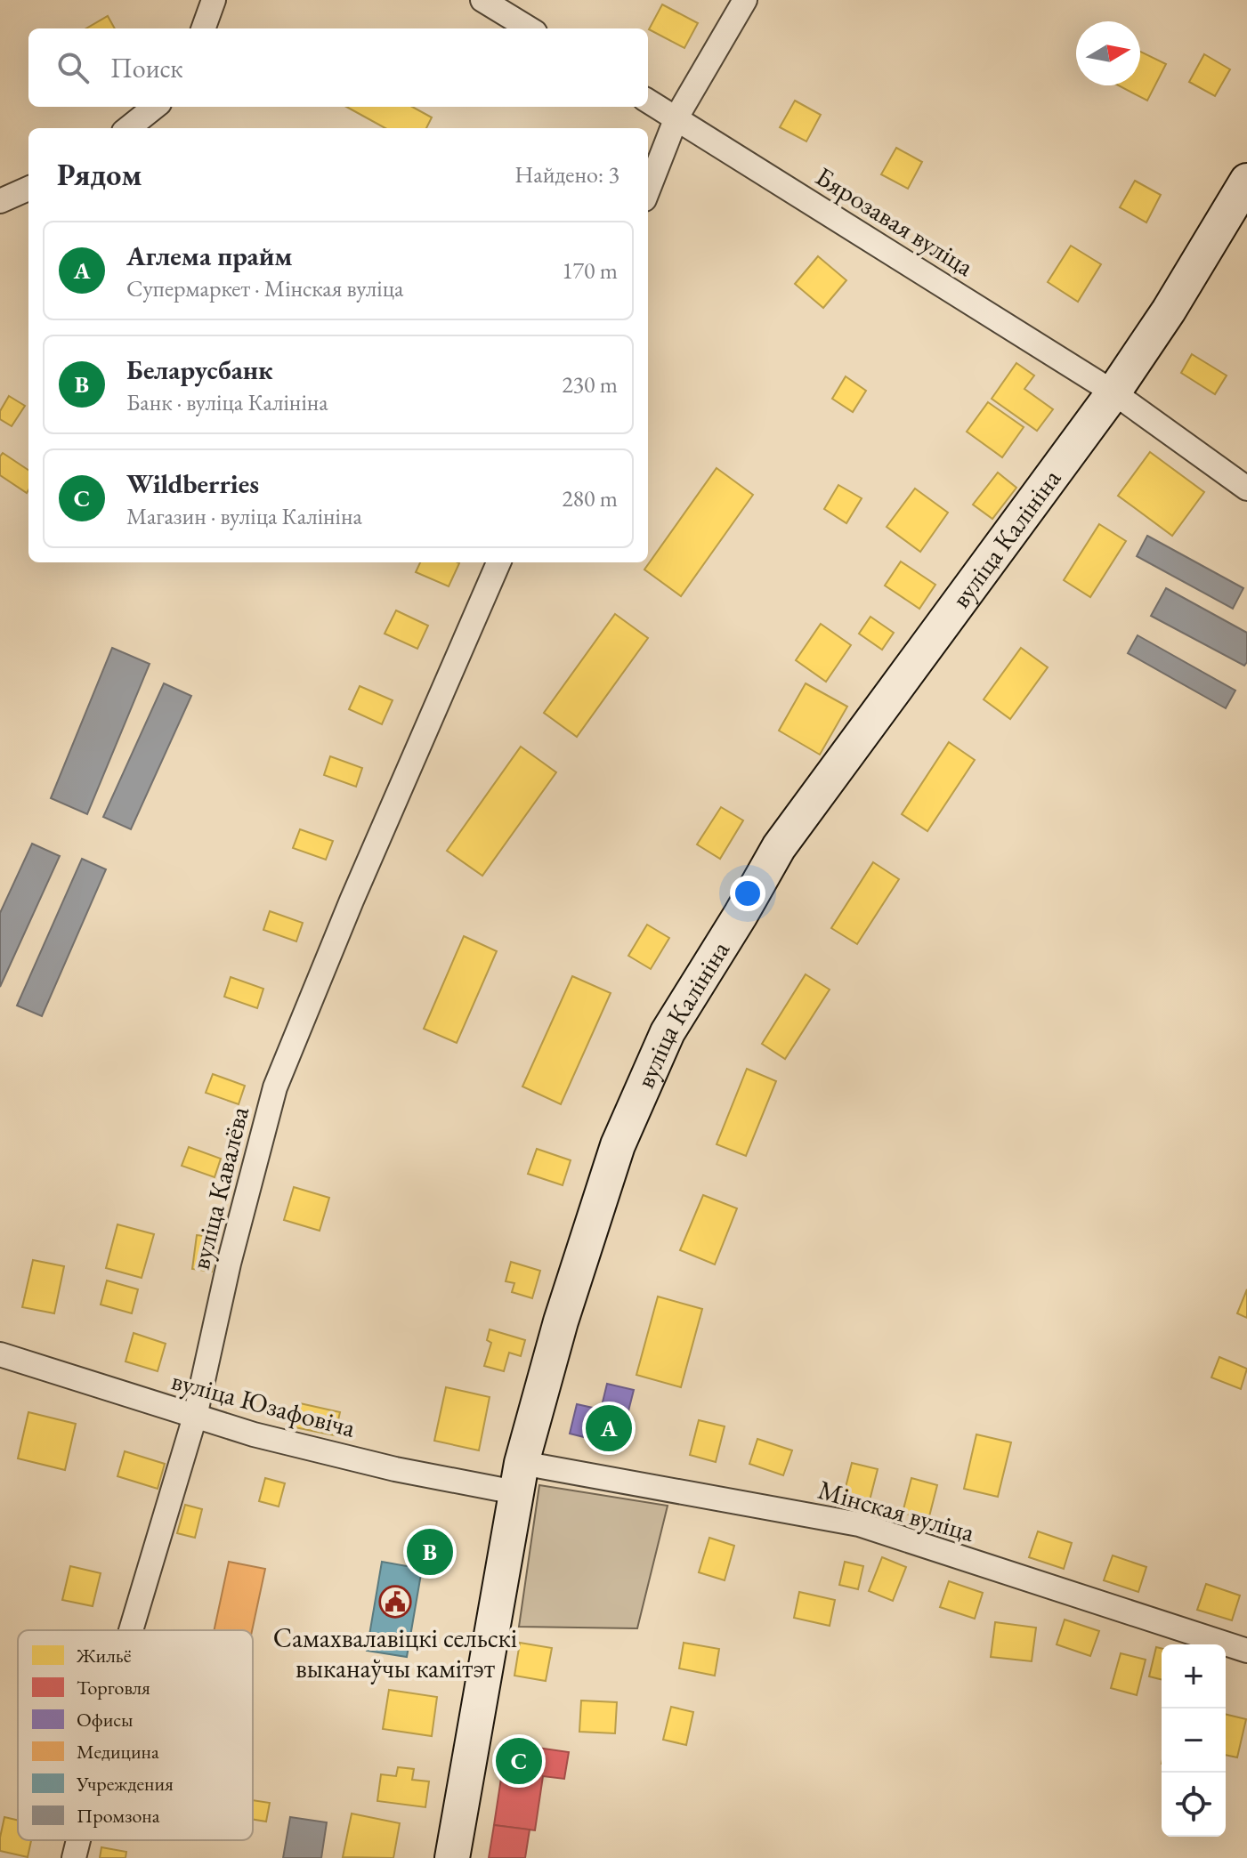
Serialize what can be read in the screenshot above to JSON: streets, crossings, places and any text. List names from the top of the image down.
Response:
{
  "streets": {
    "street": [
      "Бярозавая вуліца",
      "вуліца Калініна",
      "вуліца Кавалёва",
      "вуліца Юзафовіча",
      "Мінская вуліца"
    ]
  },
  "crossings": [
    ["Бярозавая вуліца", "вуліца Калініна"],
    ["вуліца Калініна", "вуліца Юзафовіча"],
    ["вуліца Калініна", "Мінская вуліца"],
    ["вуліца Кавалёва", "вуліца Юзафовіча"],
    ["вуліца Юзафовіча", "Мінская вуліца"]
  ],
  "places": {
    "public building": ["Самахвалавіцкі сельскі выканаўчы камітэт"]
  },
  "legend": [
    "Жильё",
    "Торговля",
    "Офисы",
    "Медицина",
    "Учреждения",
    "Промзона"
  ],
  "north": "right",
  "page": {
    "search": "Поиск",
    "heading": ["Рядом", "Найдено: 3"],
    "list": [
      {
        "mark": "A",
        "name": "Аглема прайм",
        "note": "Супермаркет · Мінская вуліца",
        "value": "170 m"
      },
      {
        "mark": "B",
        "name": "Беларусбанк",
        "note": "Банк · вуліца Калініна",
        "value": "230 m"
      },
      {
        "mark": "C",
        "name": "Wildberries",
        "note": "Магазин · вуліца Калініна",
        "value": "280 m"
      }
    ],
    "pins": ["A", "B", "C"],
    "map_buttons": ["+", "−"]
  }
}
